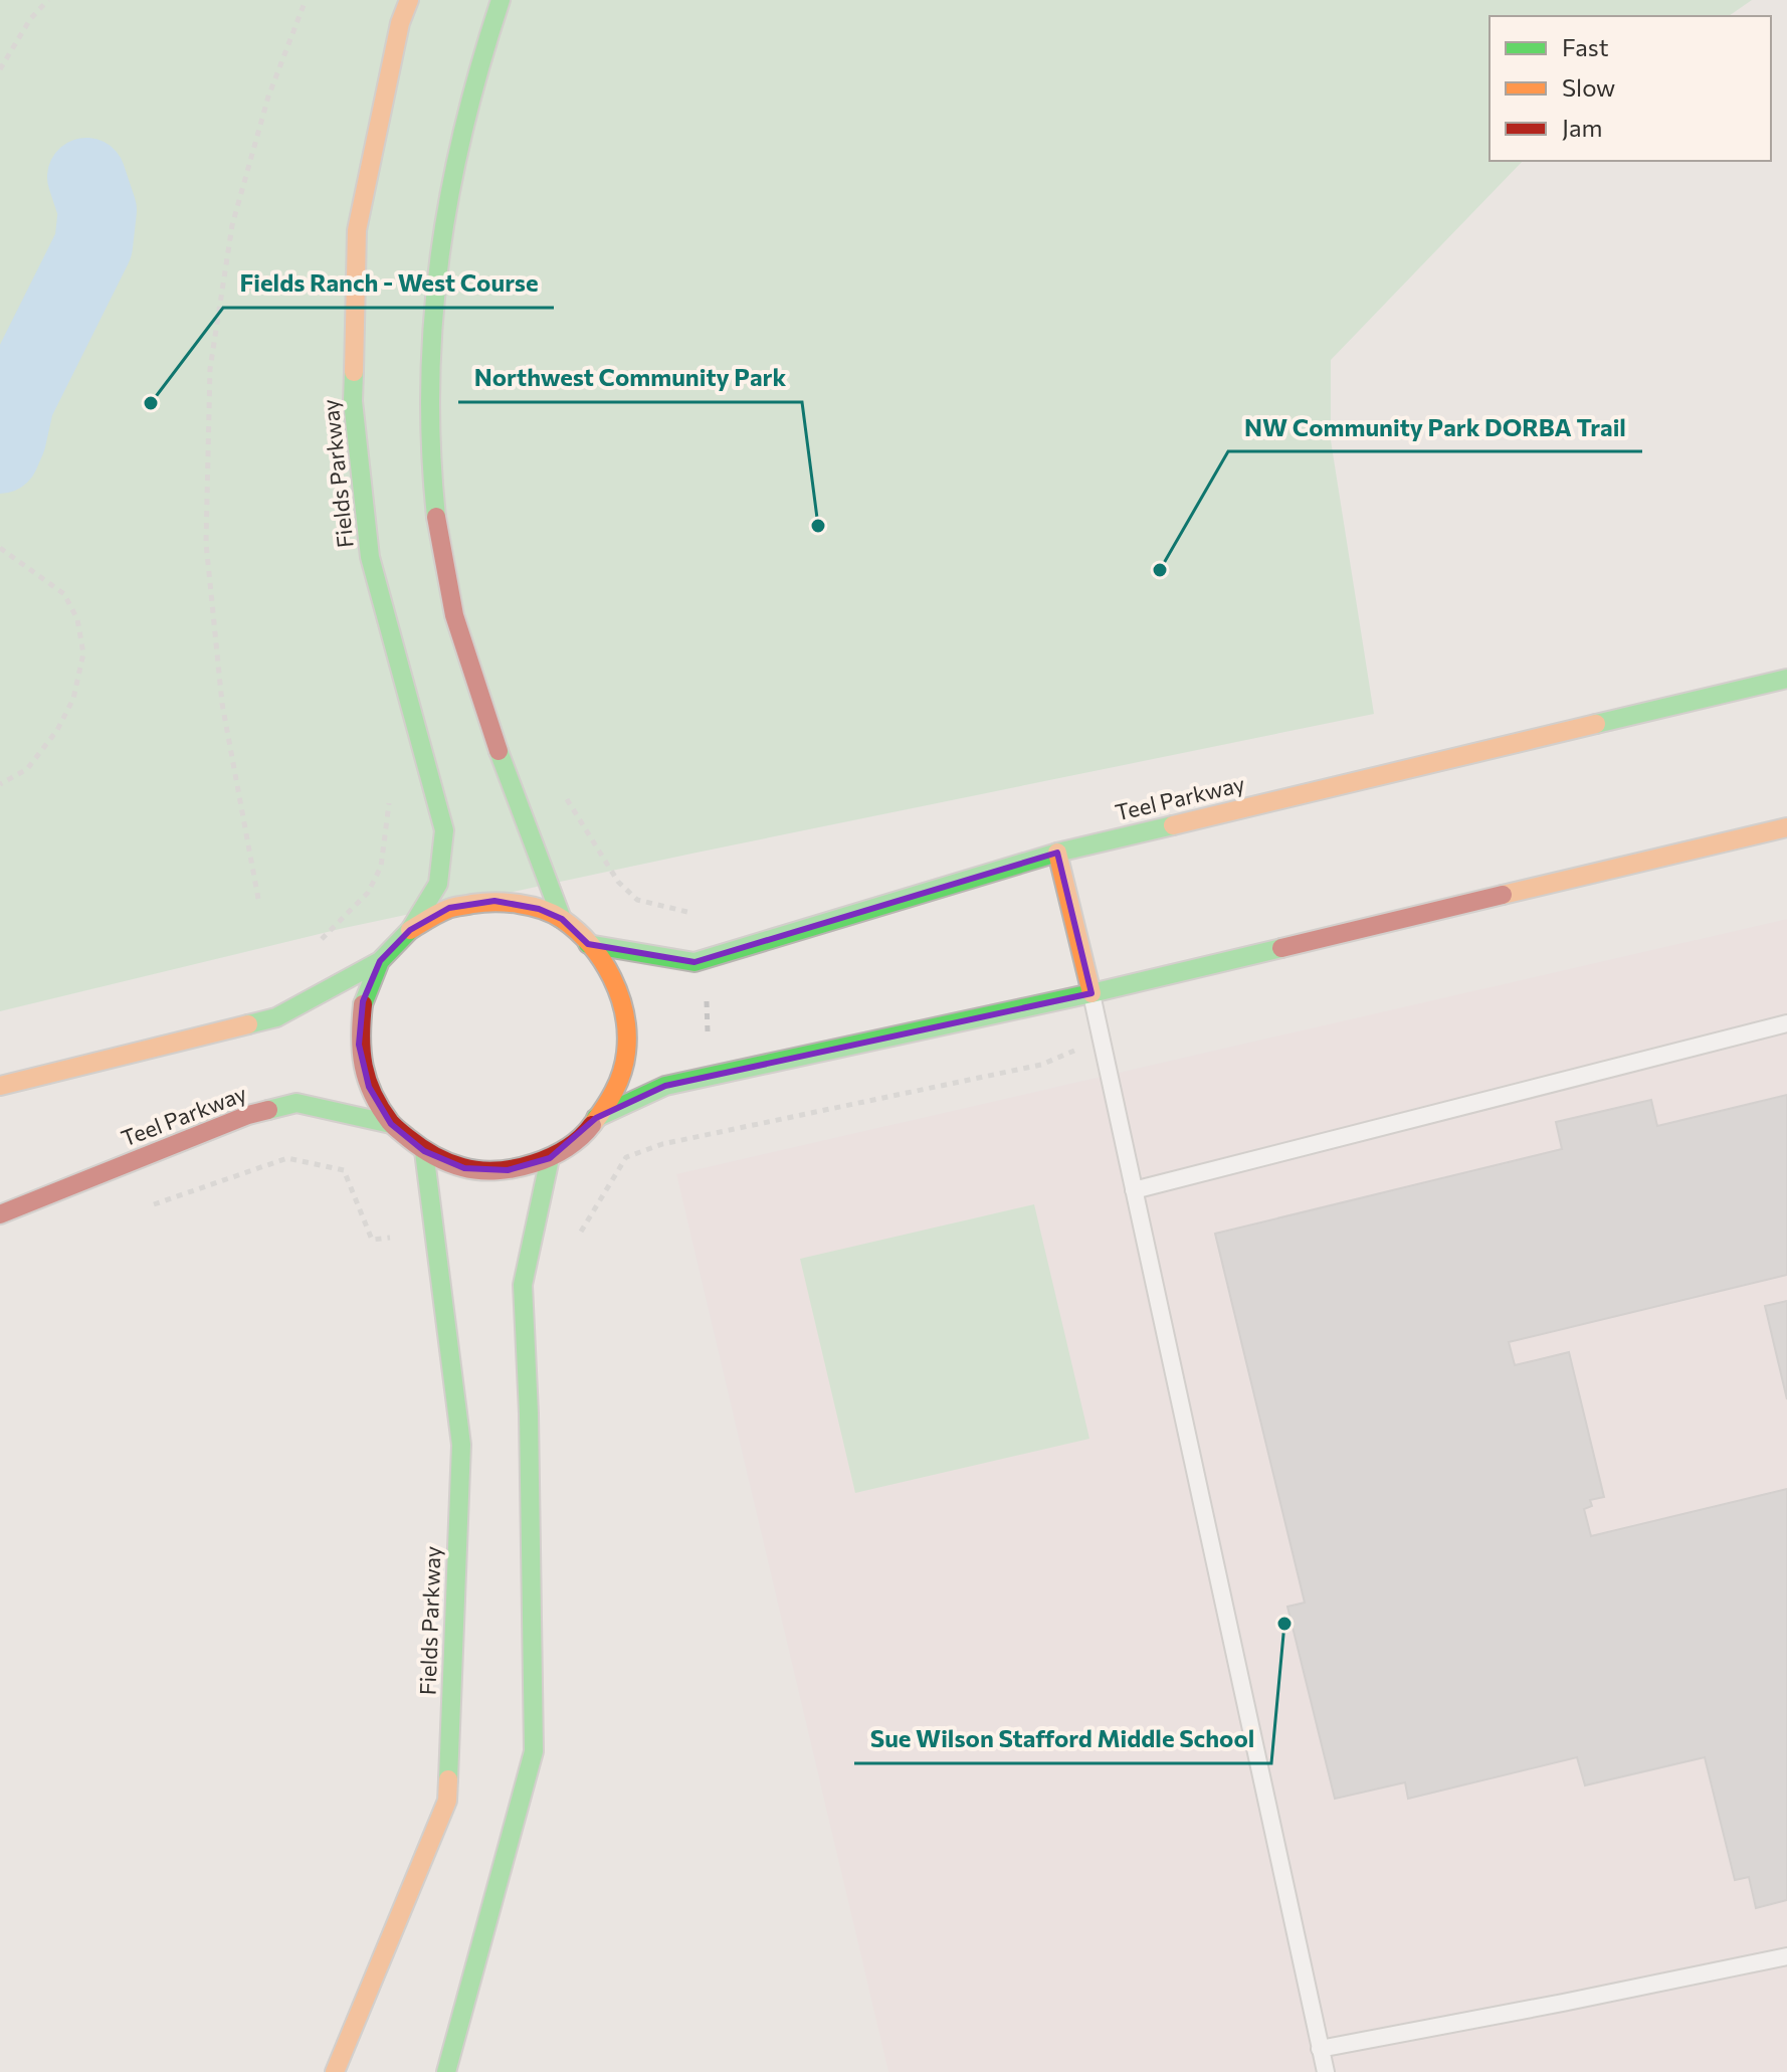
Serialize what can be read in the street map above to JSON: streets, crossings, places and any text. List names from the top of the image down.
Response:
{
  "streets": {
    "main road": ["Fields Parkway", "Teel Parkway"]
  },
  "crossings": [
    ["Fields Parkway", "Teel Parkway"]
  ],
  "places": [
    "Fields Ranch - West Course",
    "Northwest Community Park",
    "NW Community Park DORBA Trail",
    "Sue Wilson Stafford Middle School"
  ],
  "legend": ["Fast", "Slow", "Jam"]
}
